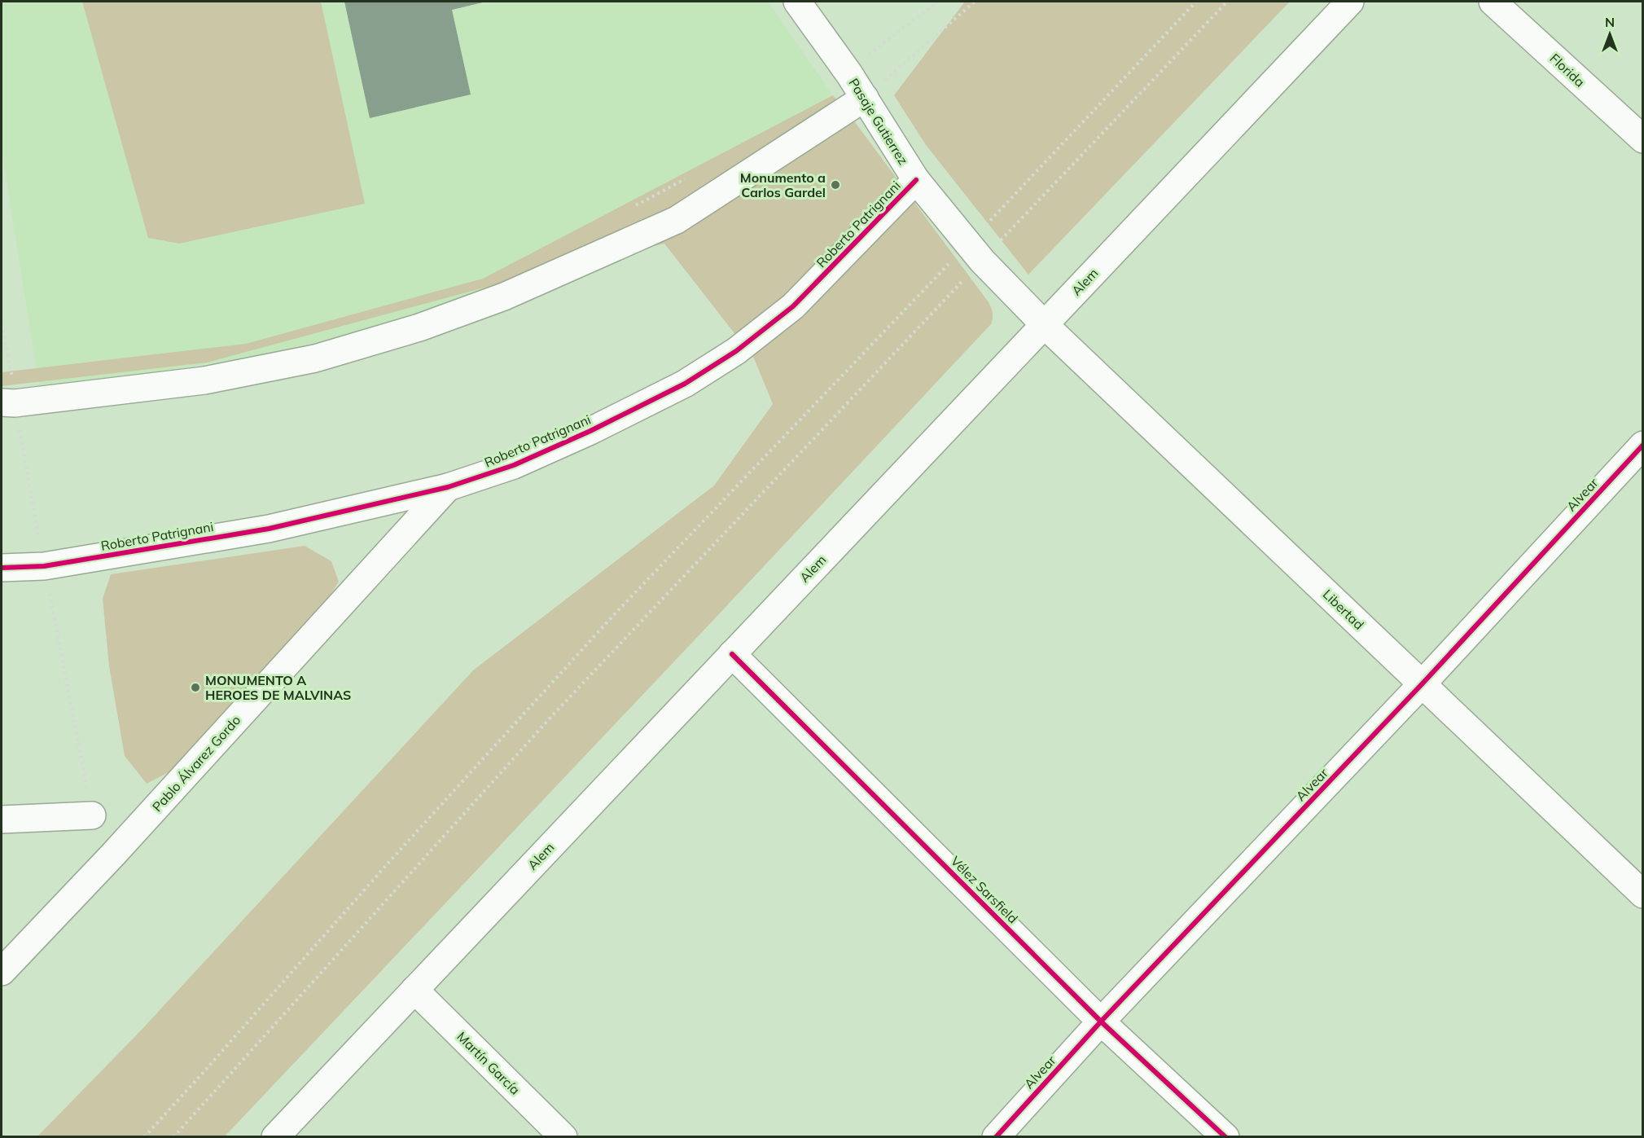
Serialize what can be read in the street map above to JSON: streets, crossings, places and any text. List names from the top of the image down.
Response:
{
  "streets": {
    "street": [
      "Florida",
      "Pasaje Gutierrez",
      "Roberto Patrignani",
      "Alem",
      "Alvear",
      "Libertad",
      "Pablo Álvarez Gordo",
      "Vélez Sarsfield",
      "Martín García"
    ]
  },
  "crossings": [
    ["Pasaje Gutierrez", "Roberto Patrignani"],
    ["Pasaje Gutierrez", "Alem"],
    ["Pasaje Gutierrez", "Libertad"],
    ["Roberto Patrignani", "Pablo Álvarez Gordo"],
    ["Alem", "Libertad"],
    ["Alem", "Vélez Sarsfield"],
    ["Alem", "Martín García"],
    ["Alvear", "Libertad"],
    ["Alvear", "Vélez Sarsfield"]
  ],
  "places": ["Monumento a Carlos Gardel", "MONUMENTO A HEROES DE MALVINAS"],
  "north": "top"
}
